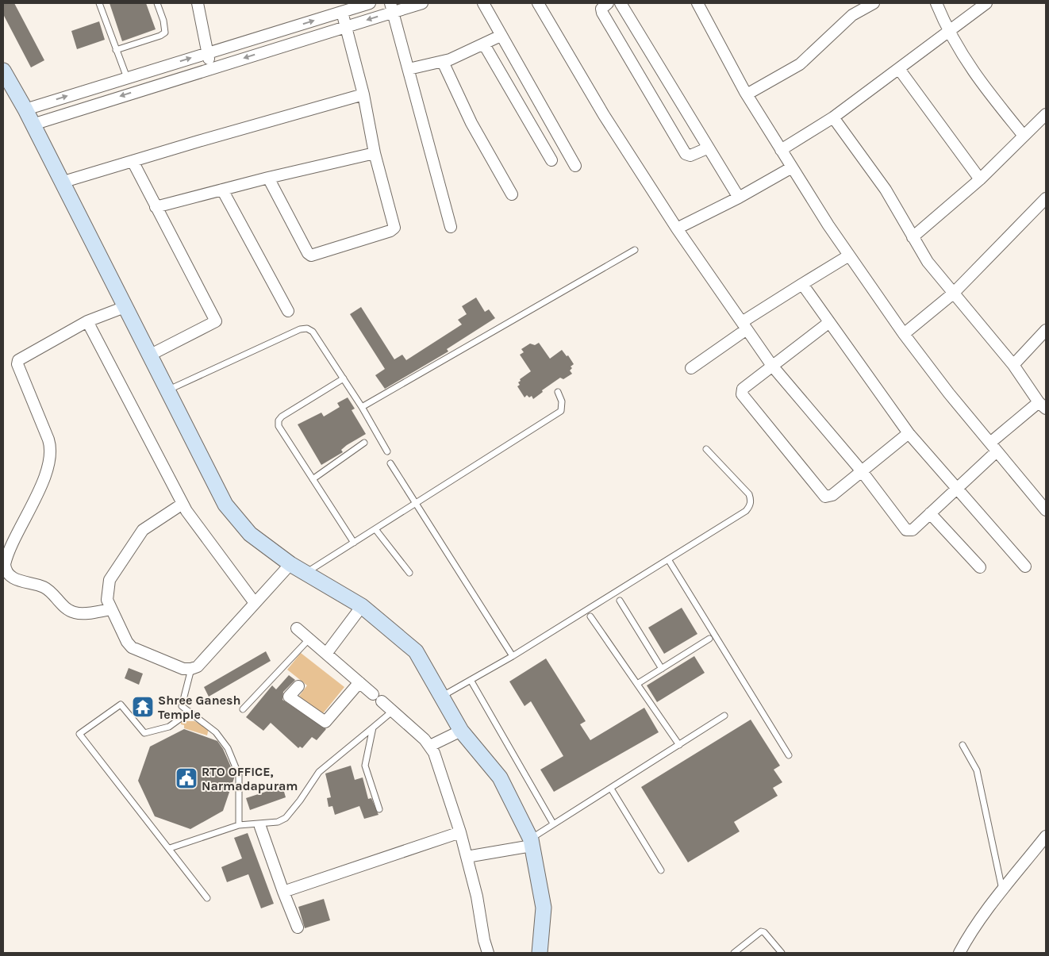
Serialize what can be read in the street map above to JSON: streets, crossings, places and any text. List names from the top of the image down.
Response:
{
  "places": {
    "temple": ["Shree Ganesh Temple"],
    "public building": ["RTO OFFICE, Narmadapuram"]
  }
}
